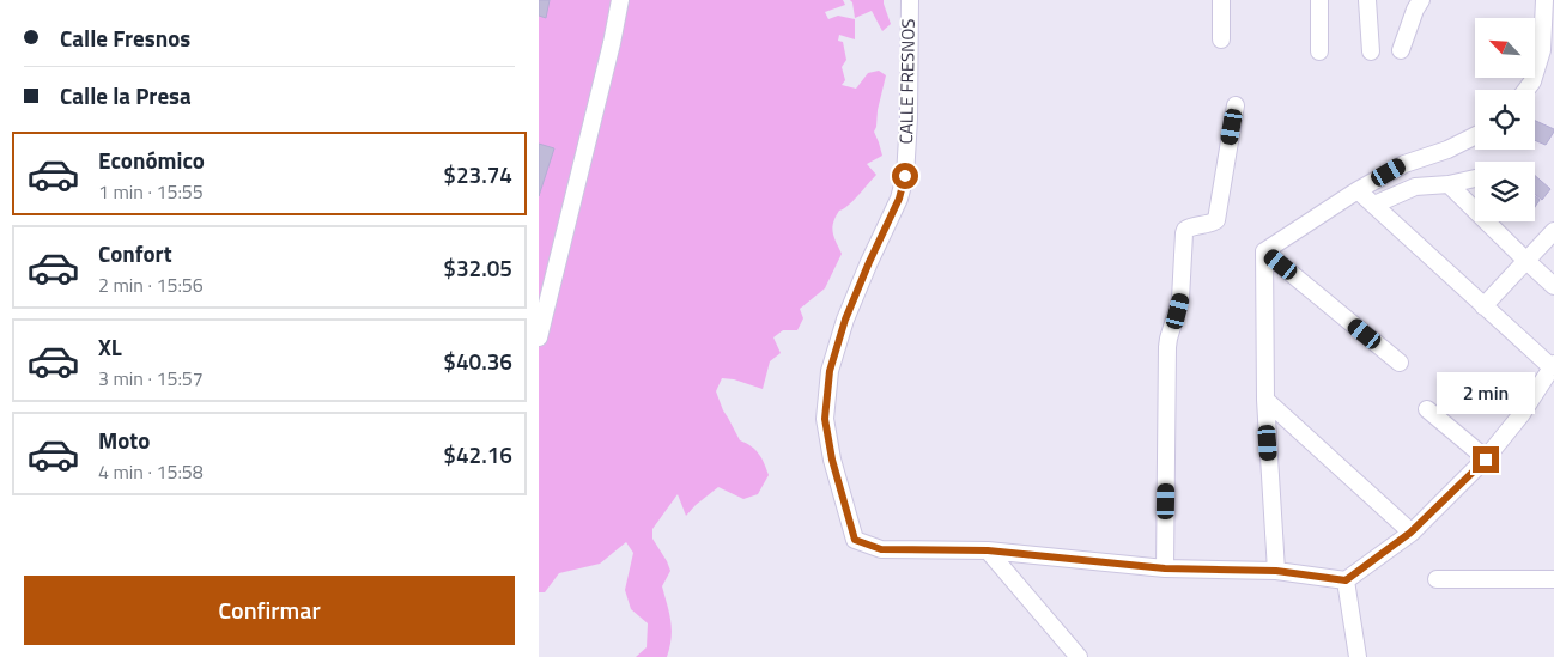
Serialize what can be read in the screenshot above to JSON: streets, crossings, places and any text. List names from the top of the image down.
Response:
{
  "streets": {
    "street": ["CALLE FRESNOS"]
  },
  "north": "top left",
  "page": {
    "banner": ["Calle Fresnos", "Calle la Presa"],
    "list": [
      {
        "name": "Económico",
        "note": "1 min · 15:55",
        "value": "$23.74"
      },
      {
        "name": "Confort",
        "note": "2 min · 15:56",
        "value": "$32.05"
      },
      {
        "name": "XL",
        "note": "3 min · 15:57",
        "value": "$40.36"
      },
      {
        "name": "Moto",
        "note": "4 min · 15:58",
        "value": "$42.16"
      }
    ],
    "bubble": "2 min",
    "buttons": "Confirmar"
  }
}
